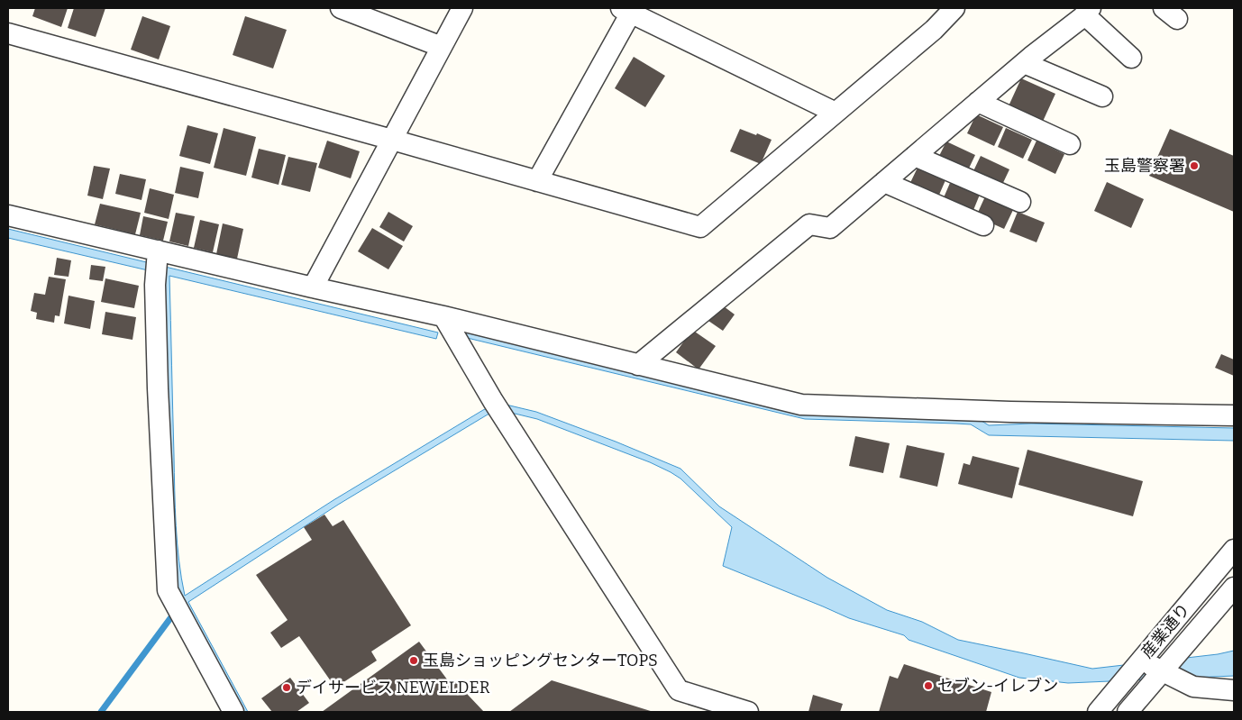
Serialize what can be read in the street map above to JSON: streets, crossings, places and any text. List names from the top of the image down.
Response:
{
  "streets": {
    "street": ["産業通り"]
  },
  "places": [
    "玉島警察署",
    "玉島ショッピングセンターTOPS",
    "セブン-イレブン",
    "デイサービス NEW ELDER"
  ]
}
